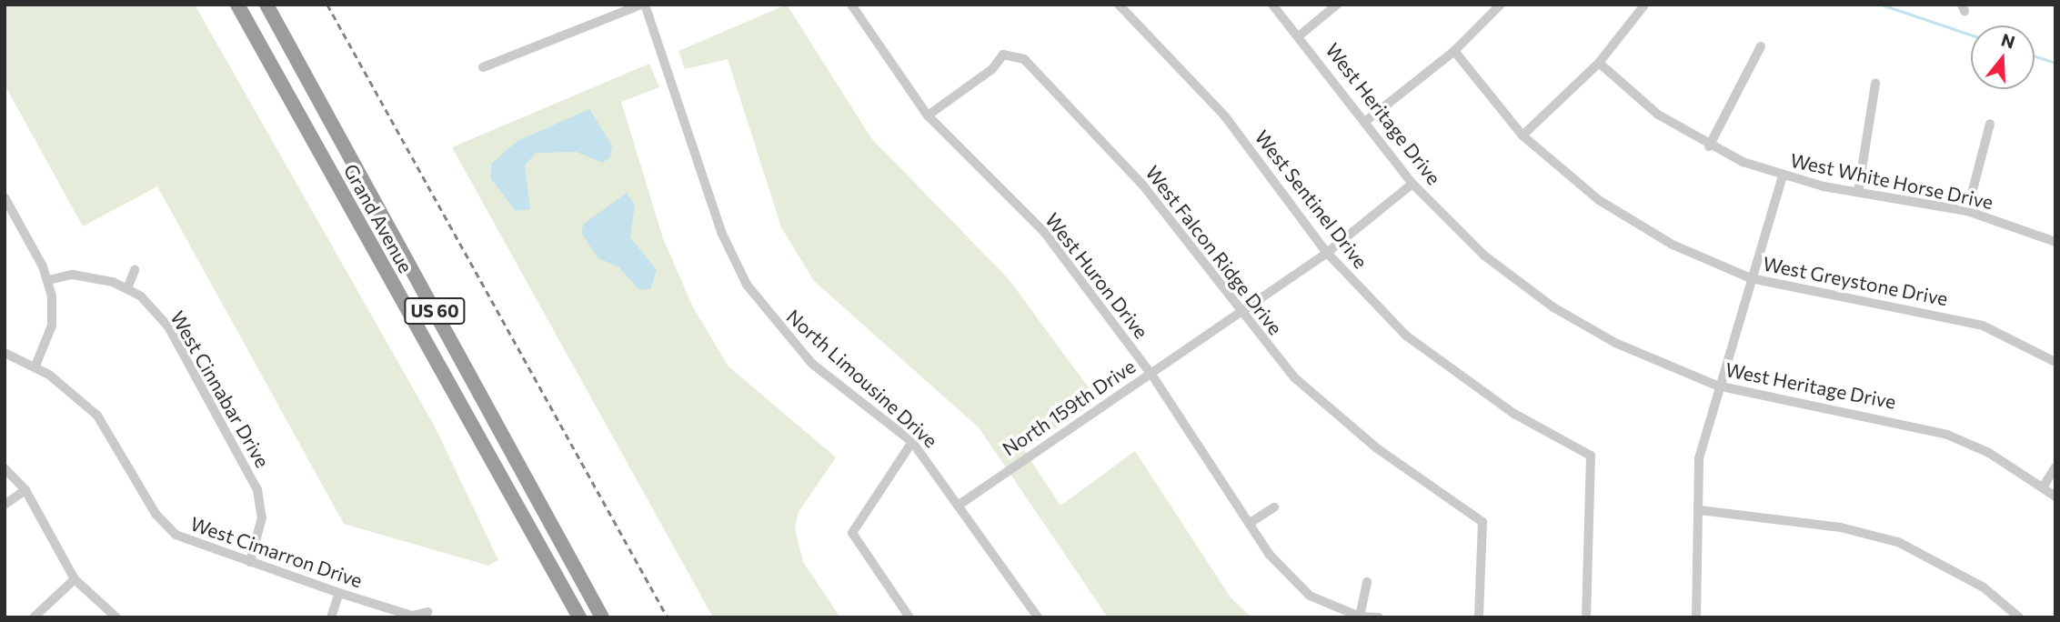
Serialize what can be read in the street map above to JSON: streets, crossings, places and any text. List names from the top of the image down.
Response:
{
  "streets": {
    "highway": ["Grand Avenue", "US 60"],
    "street": [
      "West Heritage Drive",
      "West White Horse Drive",
      "West Sentinel Drive",
      "West Falcon Ridge Drive",
      "West Huron Drive",
      "West Greystone Drive",
      "North Limousine Drive",
      "West Cinnabar Drive",
      "North 159th Drive",
      "West Cimarron Drive"
    ]
  },
  "crossings": [
    ["West Heritage Drive", "North 159th Drive"],
    ["West Sentinel Drive", "North 159th Drive"],
    ["West Falcon Ridge Drive", "West Huron Drive"],
    ["West Falcon Ridge Drive", "North 159th Drive"],
    ["West Huron Drive", "North 159th Drive"],
    ["North Limousine Drive", "North 159th Drive"],
    ["West Cinnabar Drive", "West Cimarron Drive"]
  ],
  "north": "top"
}
